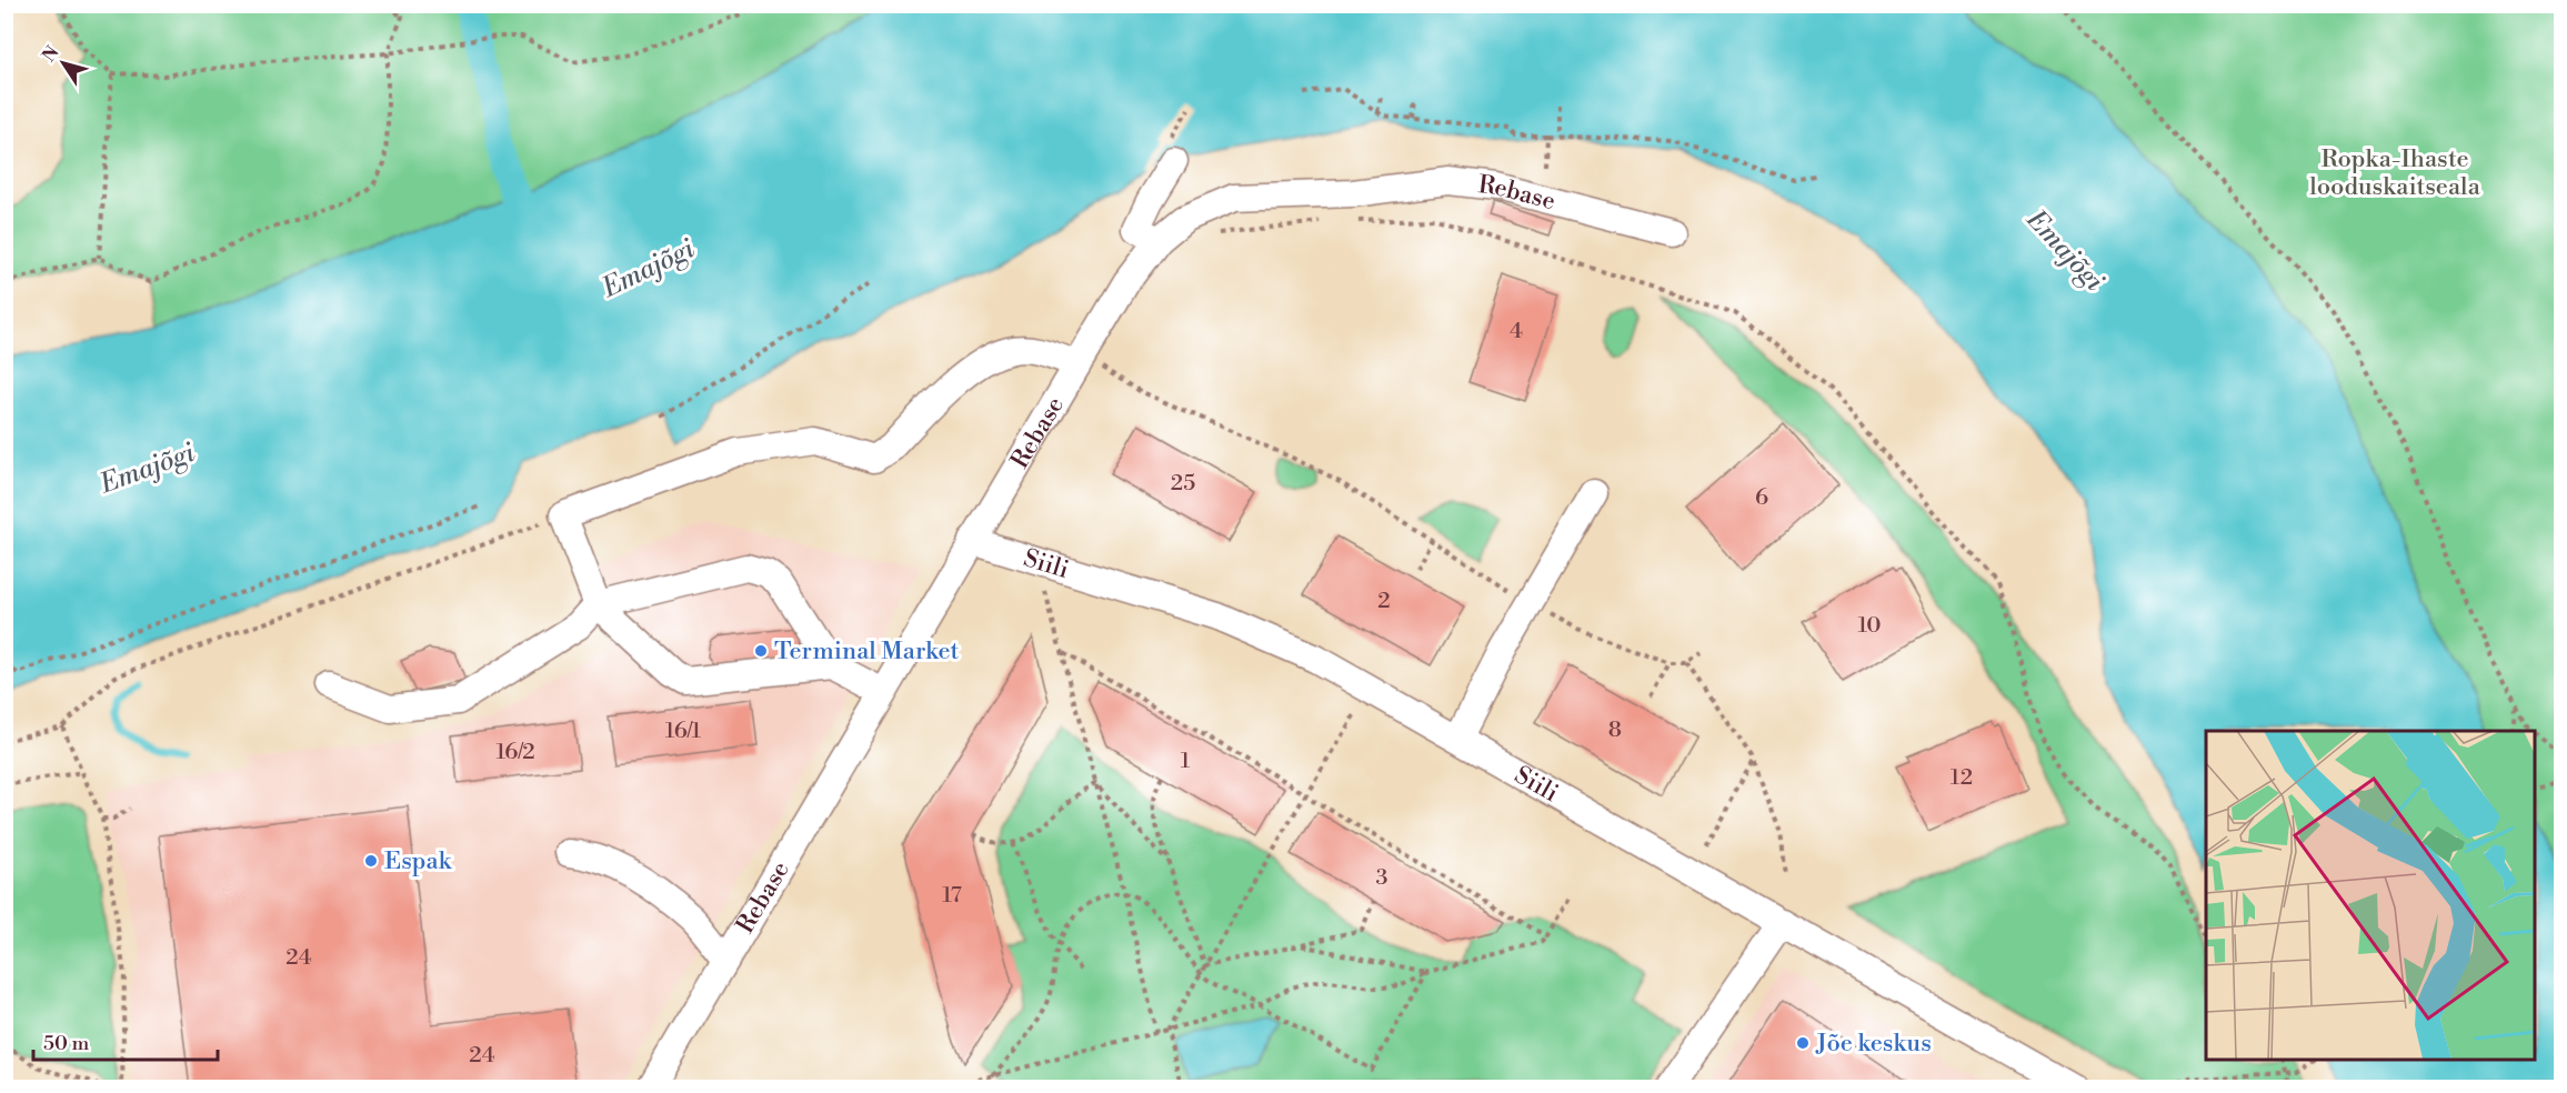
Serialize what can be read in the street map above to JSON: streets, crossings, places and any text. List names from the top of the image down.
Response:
{
  "streets": {
    "street": ["Rebase", "Siili"]
  },
  "crossings": [
    ["Rebase", "Siili"]
  ],
  "water": ["Emajõgi"],
  "parks": ["Ropka-Ihaste looduskaitseala"],
  "places": ["Terminal Market", "Espak", "Jõe keskus"],
  "house_numbers": [
    "4",
    "25",
    "6",
    "2",
    "10",
    "8",
    "16/1",
    "16/2",
    "1",
    "12",
    "3",
    "17",
    "24",
    "24"
  ],
  "scale_bar": "50 m",
  "north": "top left"
}
